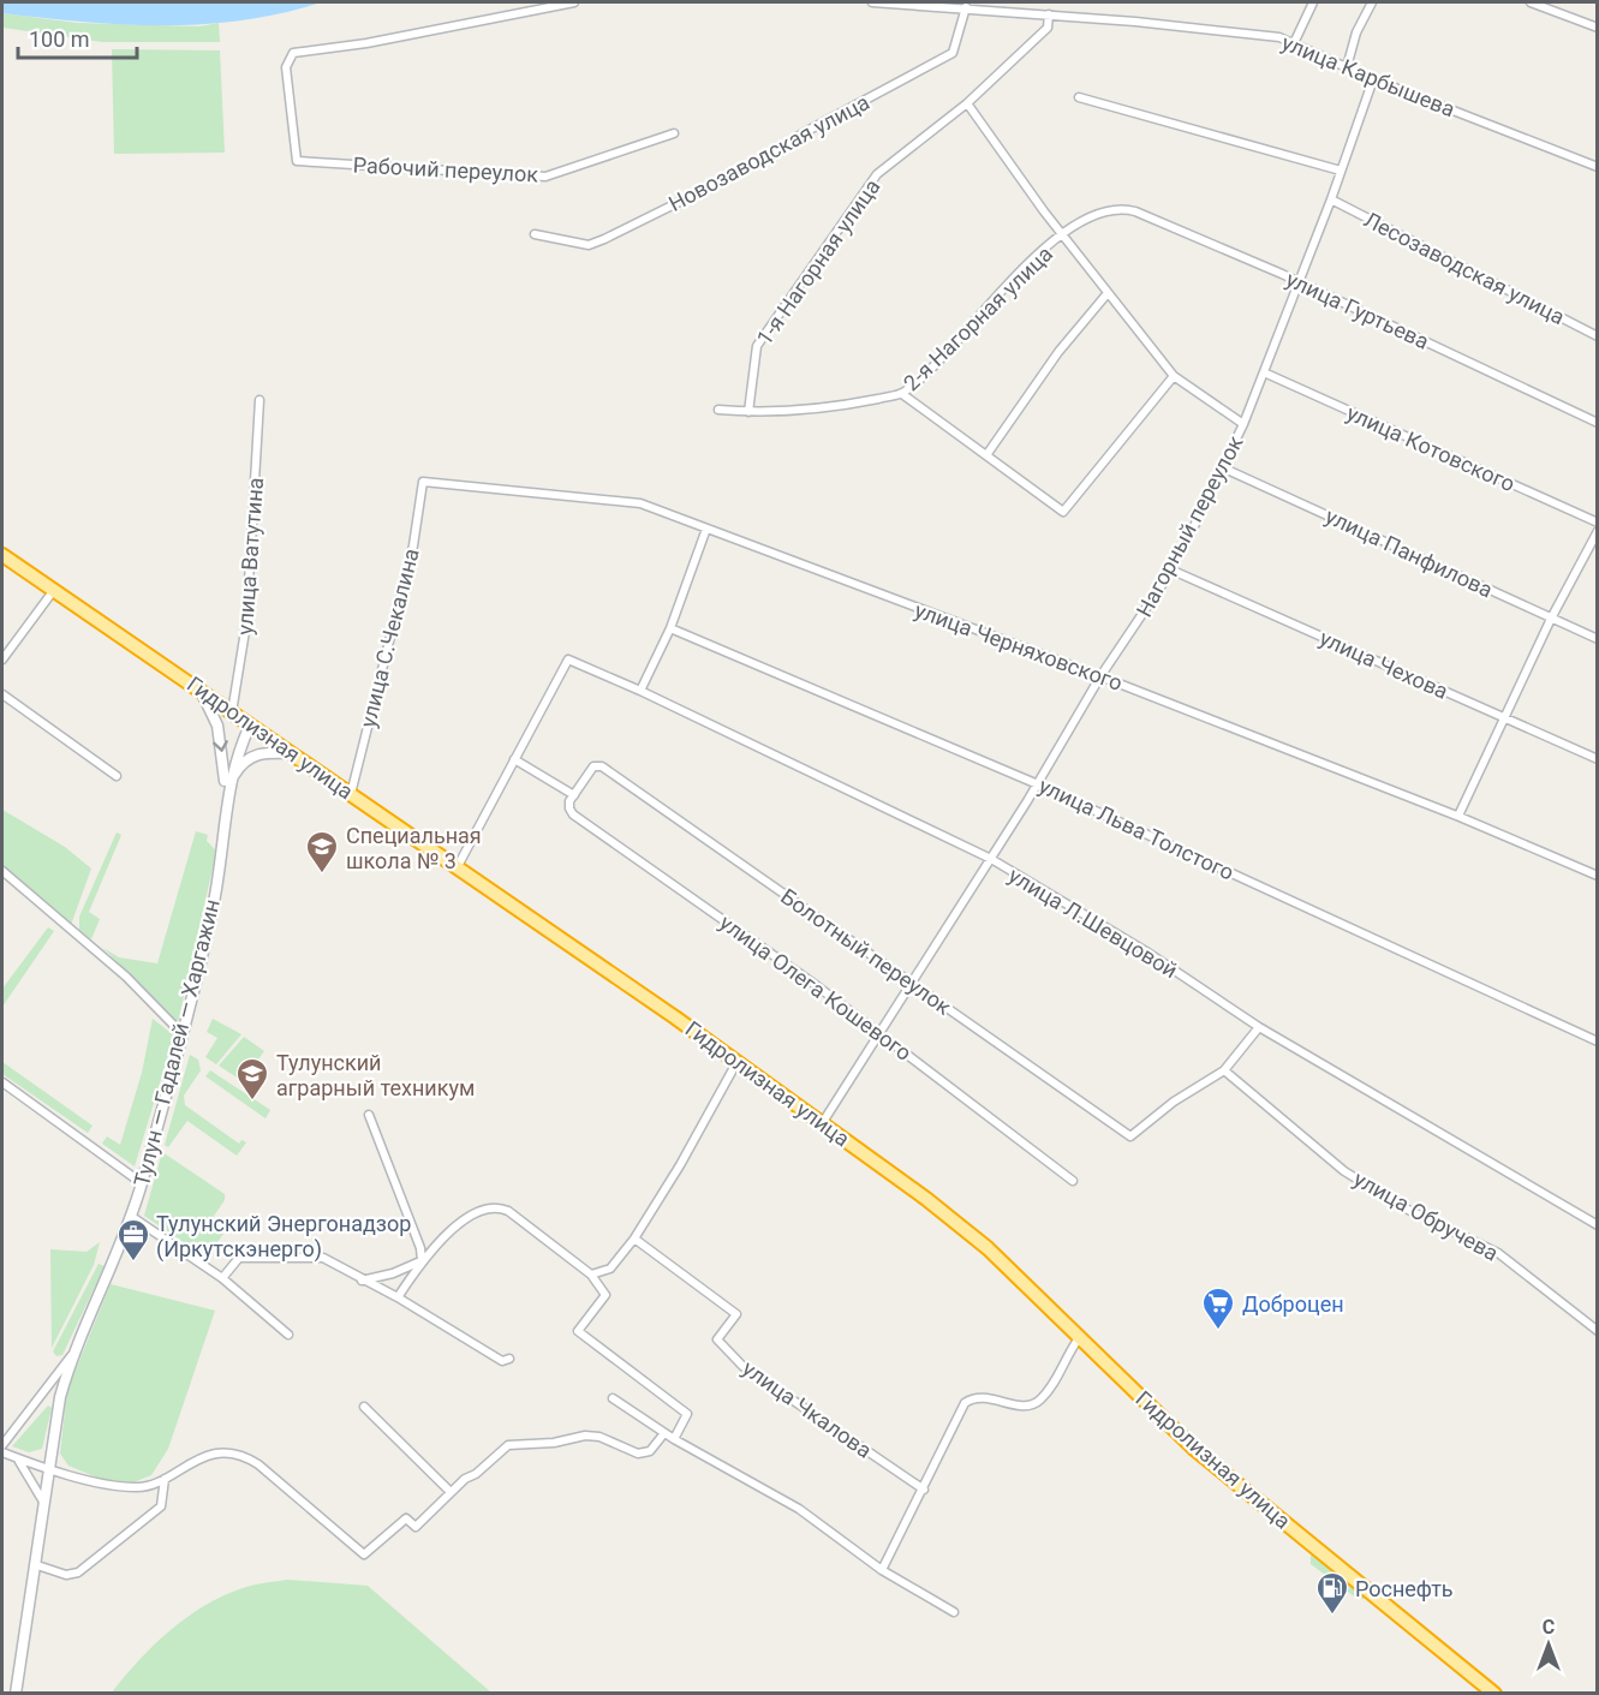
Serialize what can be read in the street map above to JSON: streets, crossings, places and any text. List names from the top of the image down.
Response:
{
  "streets": {
    "highway": ["Гидролизная улица"],
    "street": [
      "улица Карбышева",
      "Новозаводская улица",
      "Рабочий переулок",
      "1-я Нагорная улица",
      "Лесозаводская улица",
      "улица Гуртьева",
      "2-я Нагорная улица",
      "улица Котовского",
      "Нагорный переулок",
      "улица Панфилова",
      "улица Ватутина",
      "улица С.Чекалина",
      "улица Черняховского",
      "улица Чехова",
      "улица Льва Толстого",
      "улица Л.Шевцовой",
      "Болотный переулок",
      "улица Олега Кошевого",
      "Тулун — Гадалей — Харгажин",
      "улица Обручева",
      "улица Чкалова"
    ]
  },
  "crossings": [
    ["улица Карбышева", "Новозаводская улица"],
    ["улица Карбышева", "1-я Нагорная улица"],
    ["улица Карбышева", "Нагорный переулок"],
    ["1-я Нагорная улица", "2-я Нагорная улица"],
    ["Лесозаводская улица", "Нагорный переулок"],
    ["улица Гуртьева", "2-я Нагорная улица"],
    ["улица Гуртьева", "Нагорный переулок"],
    ["улица Котовского", "Нагорный переулок"],
    ["Нагорный переулок", "улица Панфилова"],
    ["Нагорный переулок", "улица Черняховского"],
    ["Нагорный переулок", "улица Чехова"],
    ["Нагорный переулок", "Гидролизная улица"],
    ["Нагорный переулок", "улица Льва Толстого"],
    ["Нагорный переулок", "улица Л.Шевцовой"],
    ["Нагорный переулок", "Болотный переулок"],
    ["Нагорный переулок", "улица Олега Кошевого"],
    ["улица Ватутина", "Гидролизная улица"],
    ["улица С.Чекалина", "улица Черняховского"],
    ["улица С.Чекалина", "Гидролизная улица"],
    ["Гидролизная улица", "Тулун — Гадалей — Харгажин"],
    ["Болотный переулок", "улица Олега Кошевого"],
    ["Болотный переулок", "улица Обручева"]
  ],
  "places": {
    "school or university": ["Специальная школа № 3", "Тулунский аграрный техникум"],
    "office": ["Тулунский Энергонадзор (Иркутскэнерго)"],
    "supermarket": ["Доброцен"],
    "fuel station": ["Роснефть"]
  },
  "scale_bar": "100 m",
  "north": "top"
}
